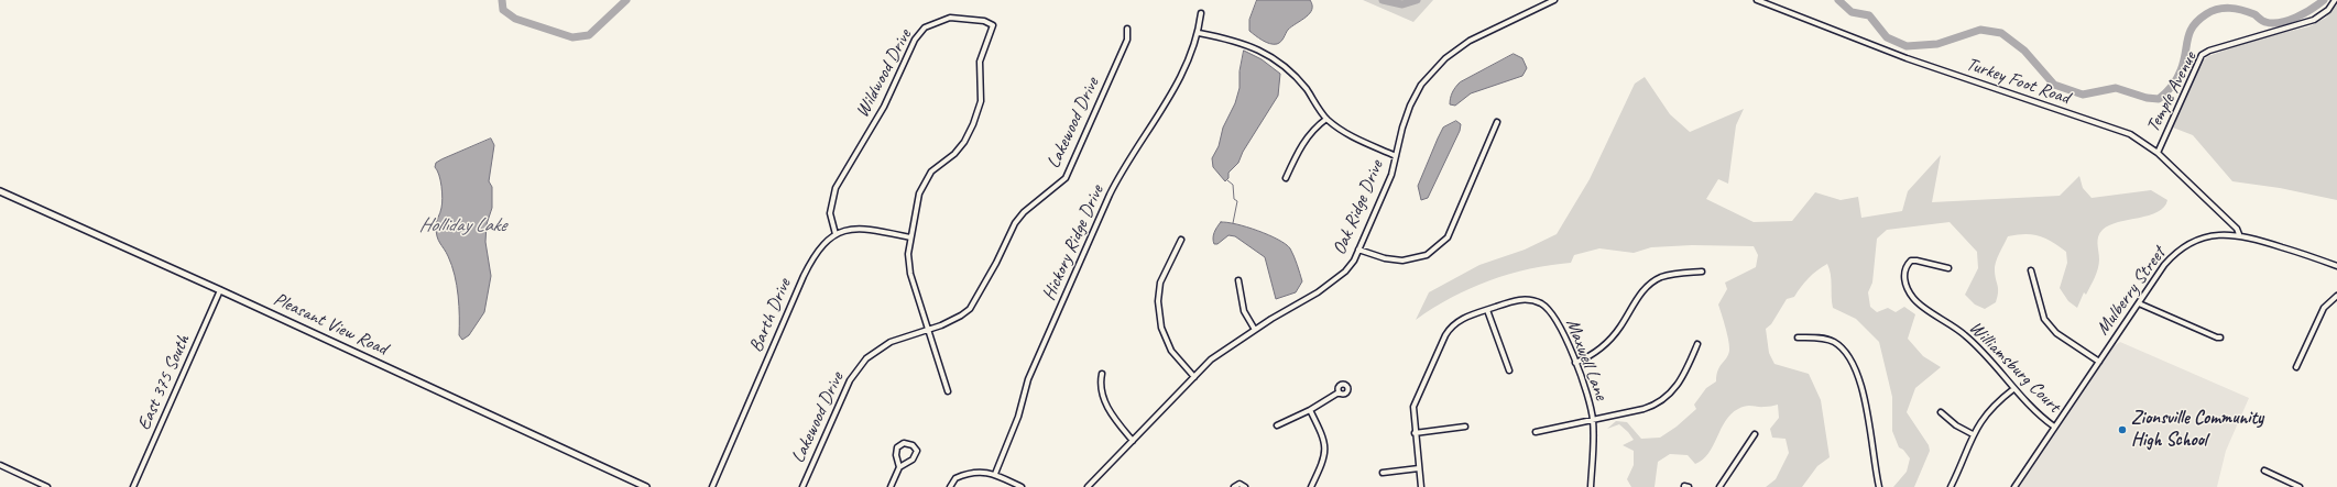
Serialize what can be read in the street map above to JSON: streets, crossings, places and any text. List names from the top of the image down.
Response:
{
  "streets": {
    "main road": ["Pleasant View Road"],
    "street": [
      "Wildwood Drive",
      "Turkey Foot Road",
      "Temple Avenue",
      "Lakewood Drive",
      "Oak Ridge Drive",
      "Hickory Ridge Drive",
      "Mulberry Street",
      "Barth Drive",
      "Maxwell Lane",
      "Williamsburg Court",
      "East 375 South"
    ]
  },
  "crossings": [
    ["Wildwood Drive", "Lakewood Drive"],
    ["Wildwood Drive", "Barth Drive"],
    ["Turkey Foot Road", "Temple Avenue"],
    ["Turkey Foot Road", "Mulberry Street"],
    ["Mulberry Street", "Williamsburg Court"],
    ["Pleasant View Road", "East 375 South"]
  ],
  "water": ["Holliday Lake"],
  "places": ["Zionsville Community High School"]
}
